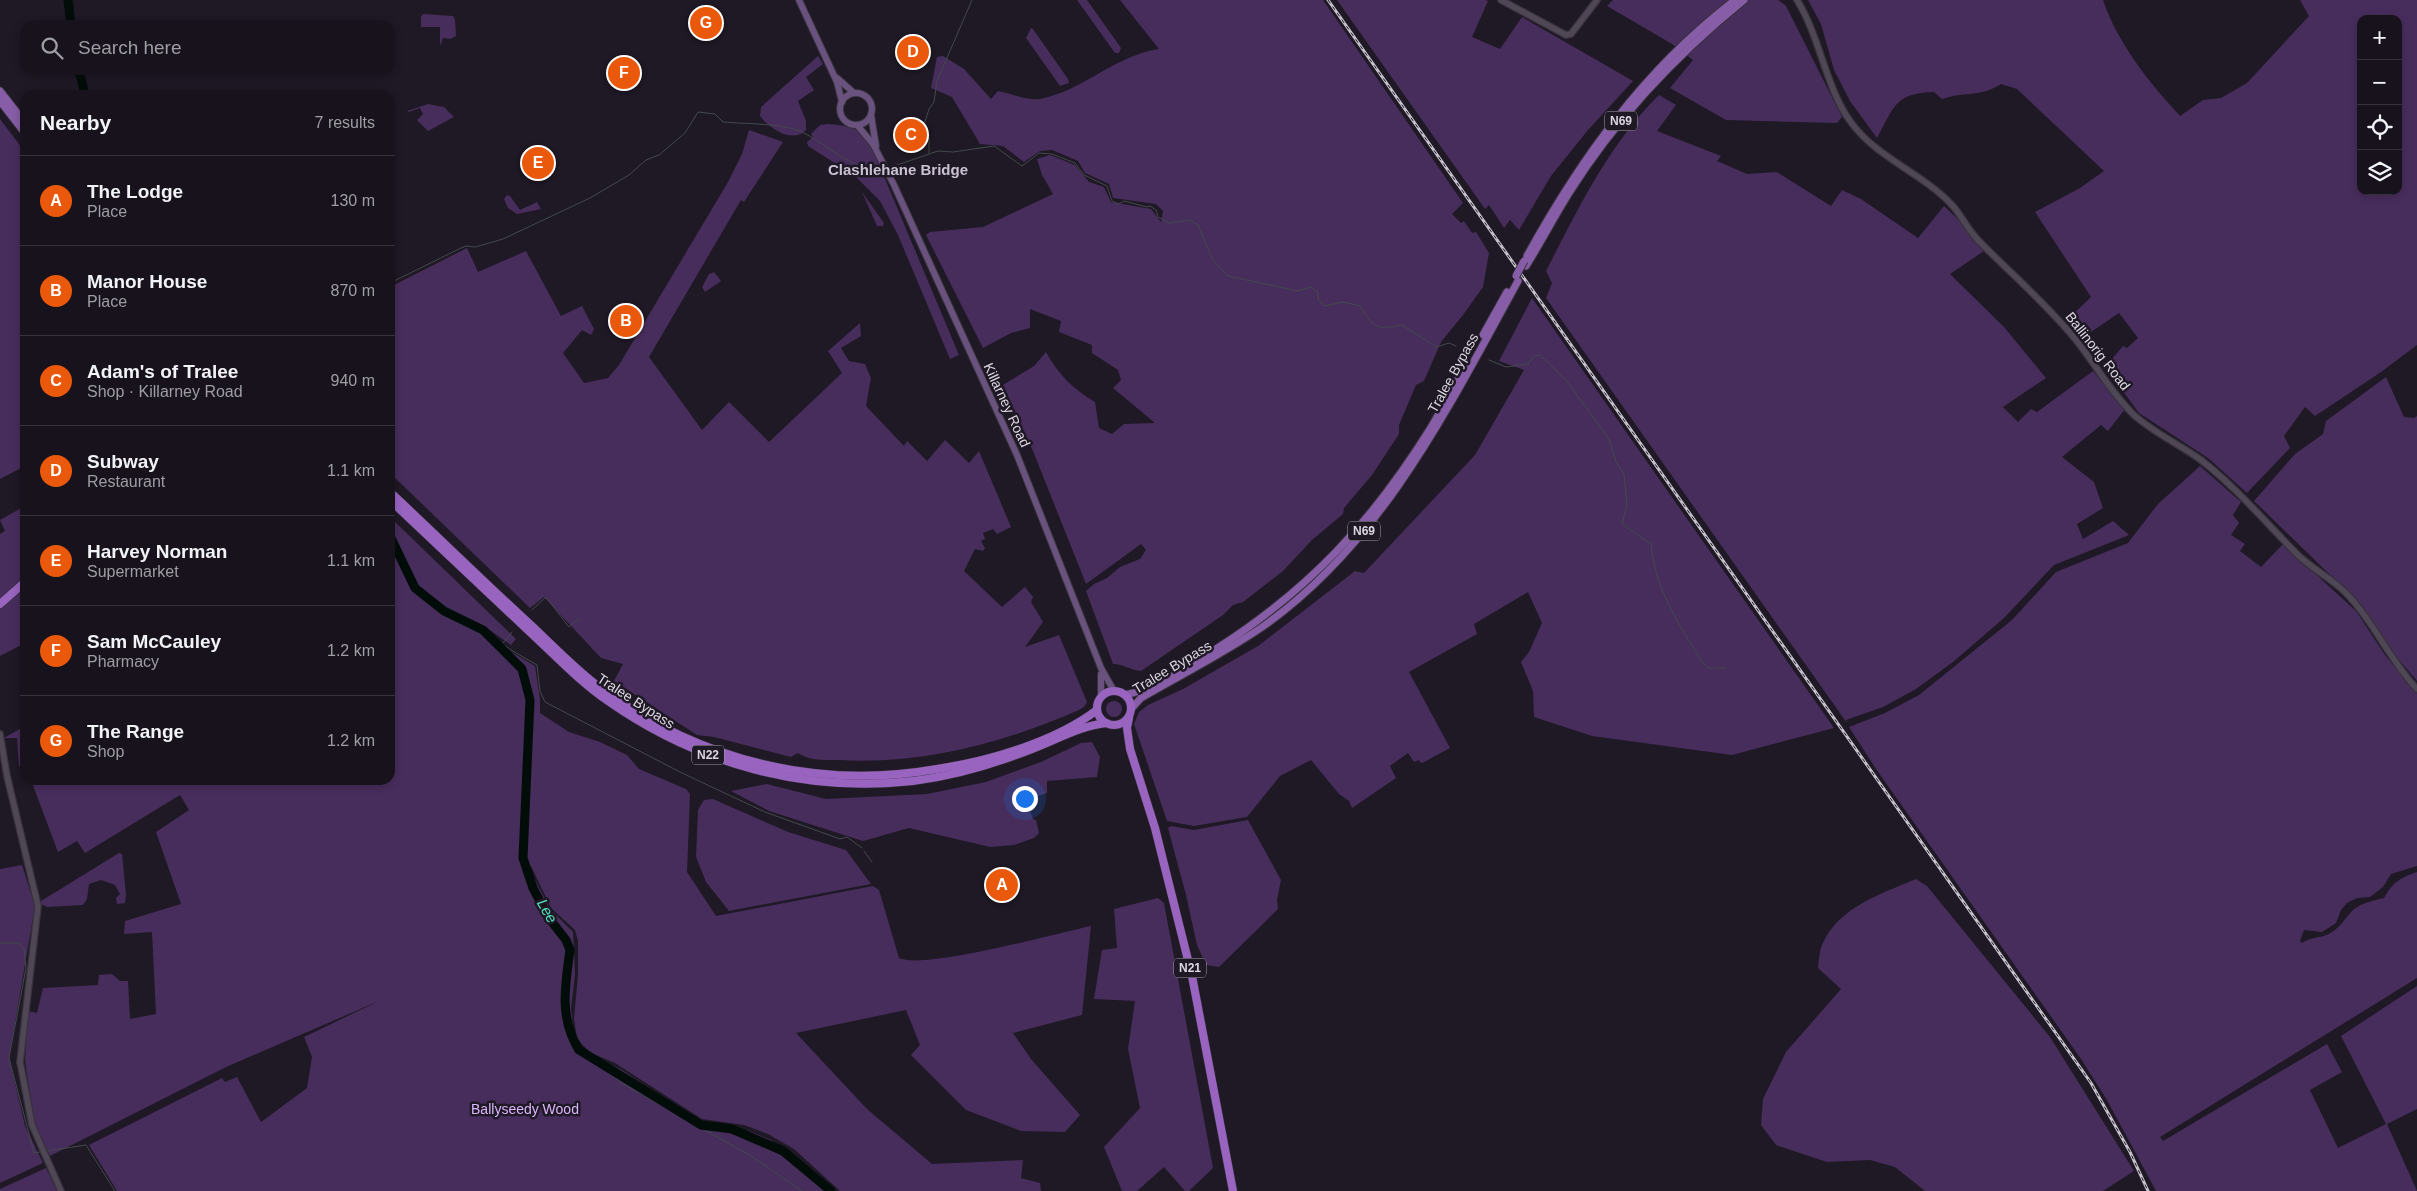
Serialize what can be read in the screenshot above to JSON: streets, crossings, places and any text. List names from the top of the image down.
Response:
{
  "streets": {
    "highway": ["Tralee Bypass", "N22", "N21"],
    "main road": ["N69", "Killarney Road"],
    "street": ["Ballinorig Road"]
  },
  "crossings": [
    ["Tralee Bypass", "Killarney Road"],
    ["Tralee Bypass", "N21"],
    ["Killarney Road", "N21"]
  ],
  "districts": ["Clashlehane Bridge"],
  "water": ["Lee"],
  "parks": ["Ballyseedy Wood"],
  "page": {
    "pins": [
      "G",
      "D",
      "F",
      "C",
      "E",
      "B",
      "A"
    ],
    "map_buttons": ["+", "−"],
    "search": "Search here",
    "heading": ["Nearby", "7 results"],
    "list": [
      {
        "mark": "A",
        "name": "The Lodge",
        "note": "Place",
        "value": "130 m"
      },
      {
        "mark": "B",
        "name": "Manor House",
        "note": "Place",
        "value": "870 m"
      },
      {
        "mark": "C",
        "name": "Adam's of Tralee",
        "note": "Shop · Killarney Road",
        "value": "940 m"
      },
      {
        "mark": "D",
        "name": "Subway",
        "note": "Restaurant",
        "value": "1.1 km"
      },
      {
        "mark": "E",
        "name": "Harvey Norman",
        "note": "Supermarket",
        "value": "1.1 km"
      },
      {
        "mark": "F",
        "name": "Sam McCauley",
        "note": "Pharmacy",
        "value": "1.2 km"
      },
      {
        "mark": "G",
        "name": "The Range",
        "note": "Shop",
        "value": "1.2 km"
      }
    ]
  }
}
